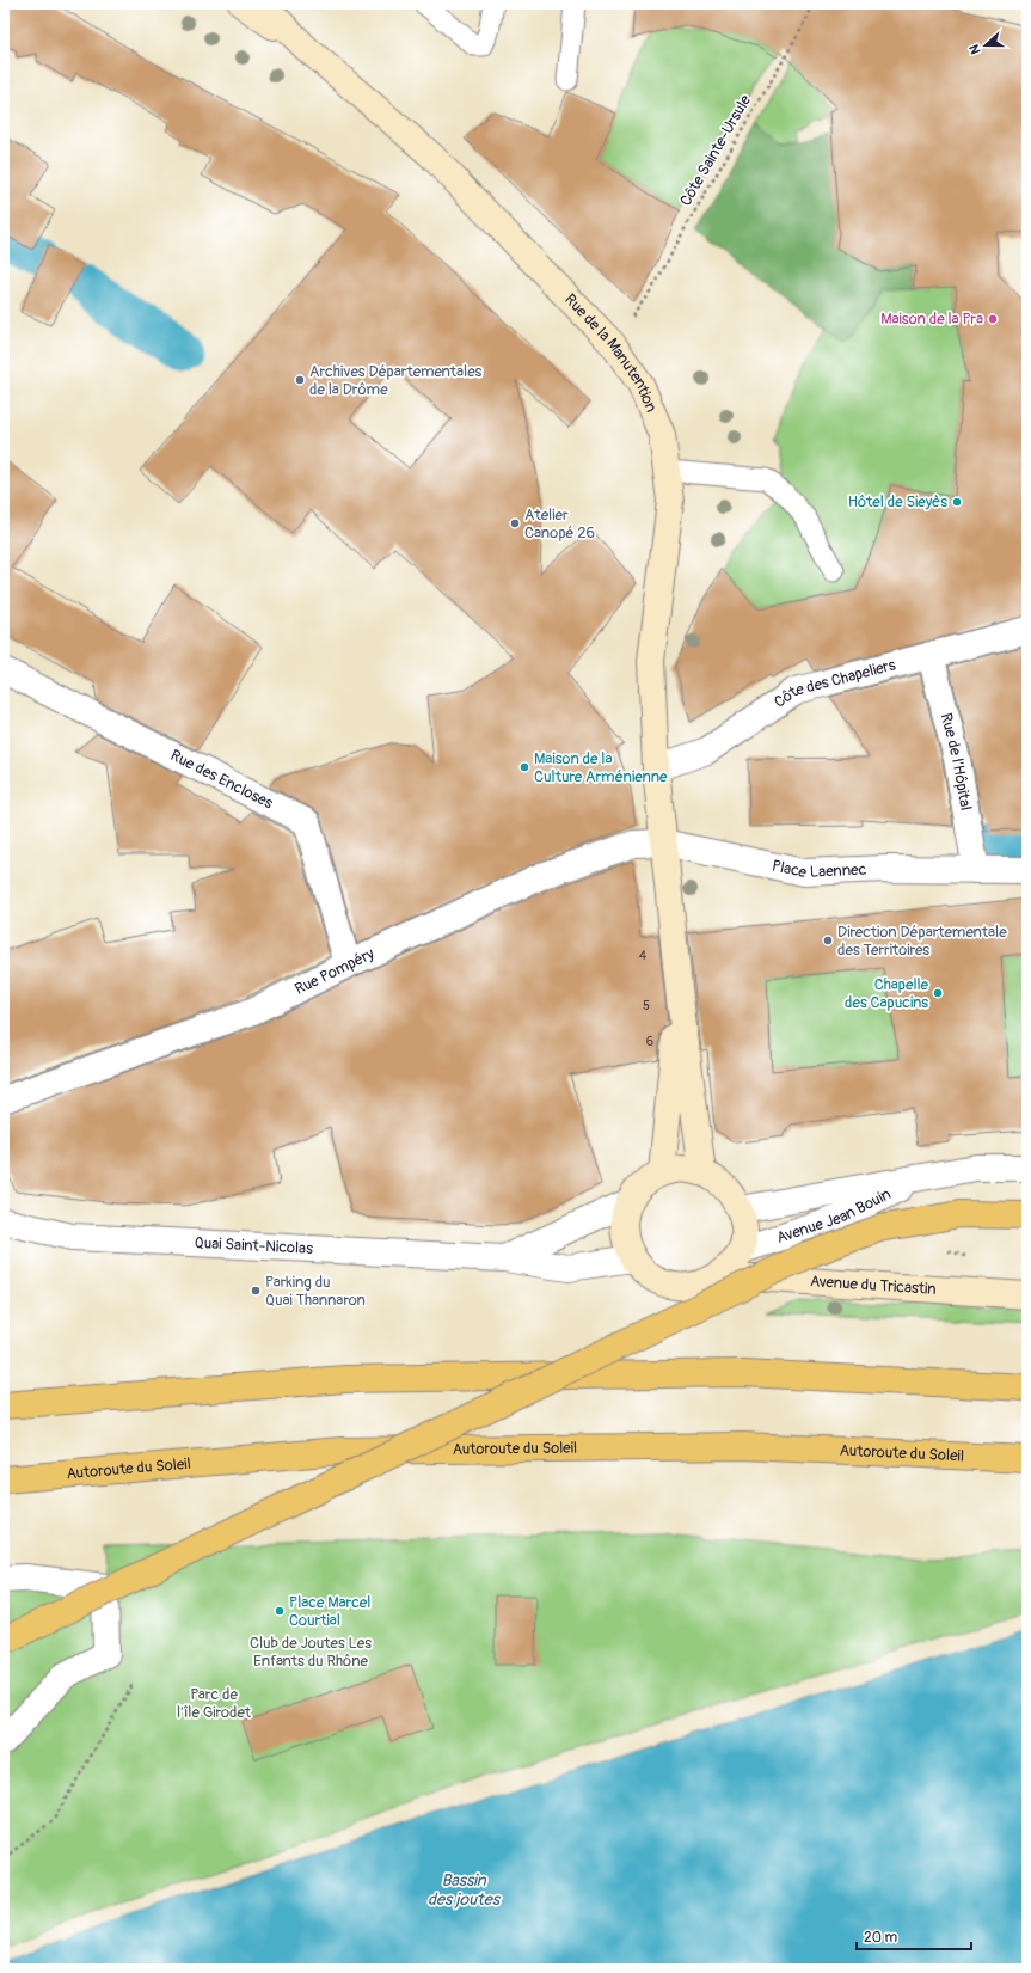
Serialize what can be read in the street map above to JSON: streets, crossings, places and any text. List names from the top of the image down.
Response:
{
  "streets": {
    "main road": ["Rue de la Manutention", "Avenue du Tricastin", "Autoroute du Soleil"],
    "street": [
      "Côte des Chapeliers",
      "Rue de l'Hôpital",
      "Rue des Encloses",
      "Place Laennec",
      "Rue Pompéry",
      "Avenue Jean Bouin",
      "Quai Saint-Nicolas"
    ],
    "path": ["Côte Sainte-Ursule"]
  },
  "crossings": [
    ["Rue de la Manutention", "Côte des Chapeliers"],
    ["Rue de la Manutention", "Place Laennec"],
    ["Rue de la Manutention", "Rue Pompéry"],
    ["Côte des Chapeliers", "Rue de l'Hôpital"],
    ["Rue de l'Hôpital", "Place Laennec"],
    ["Rue des Encloses", "Rue Pompéry"],
    ["Place Laennec", "Rue Pompéry"],
    ["Avenue Jean Bouin", "Quai Saint-Nicolas"],
    ["Avenue Jean Bouin", "Avenue du Tricastin"],
    ["Quai Saint-Nicolas", "Avenue du Tricastin"]
  ],
  "water": ["Bassin des joutes"],
  "parks": ["Club de Joutes Les Enfants du Rhône", "Parc de l'île Girodet"],
  "places": [
    "Maison de la Pra",
    "Archives Départementales de la Drôme",
    "Hôtel de Sieyès",
    "Atelier Canopé 26",
    "Maison de la Culture Arménienne",
    "Direction Départementale des Territoires",
    "Chapelle des Capucins",
    "Parking du Quai Thannaron",
    "Place Marcel Courtial"
  ],
  "house_numbers": ["4", "5", "6"],
  "scale_bar": "20 m",
  "north": "left"
}
